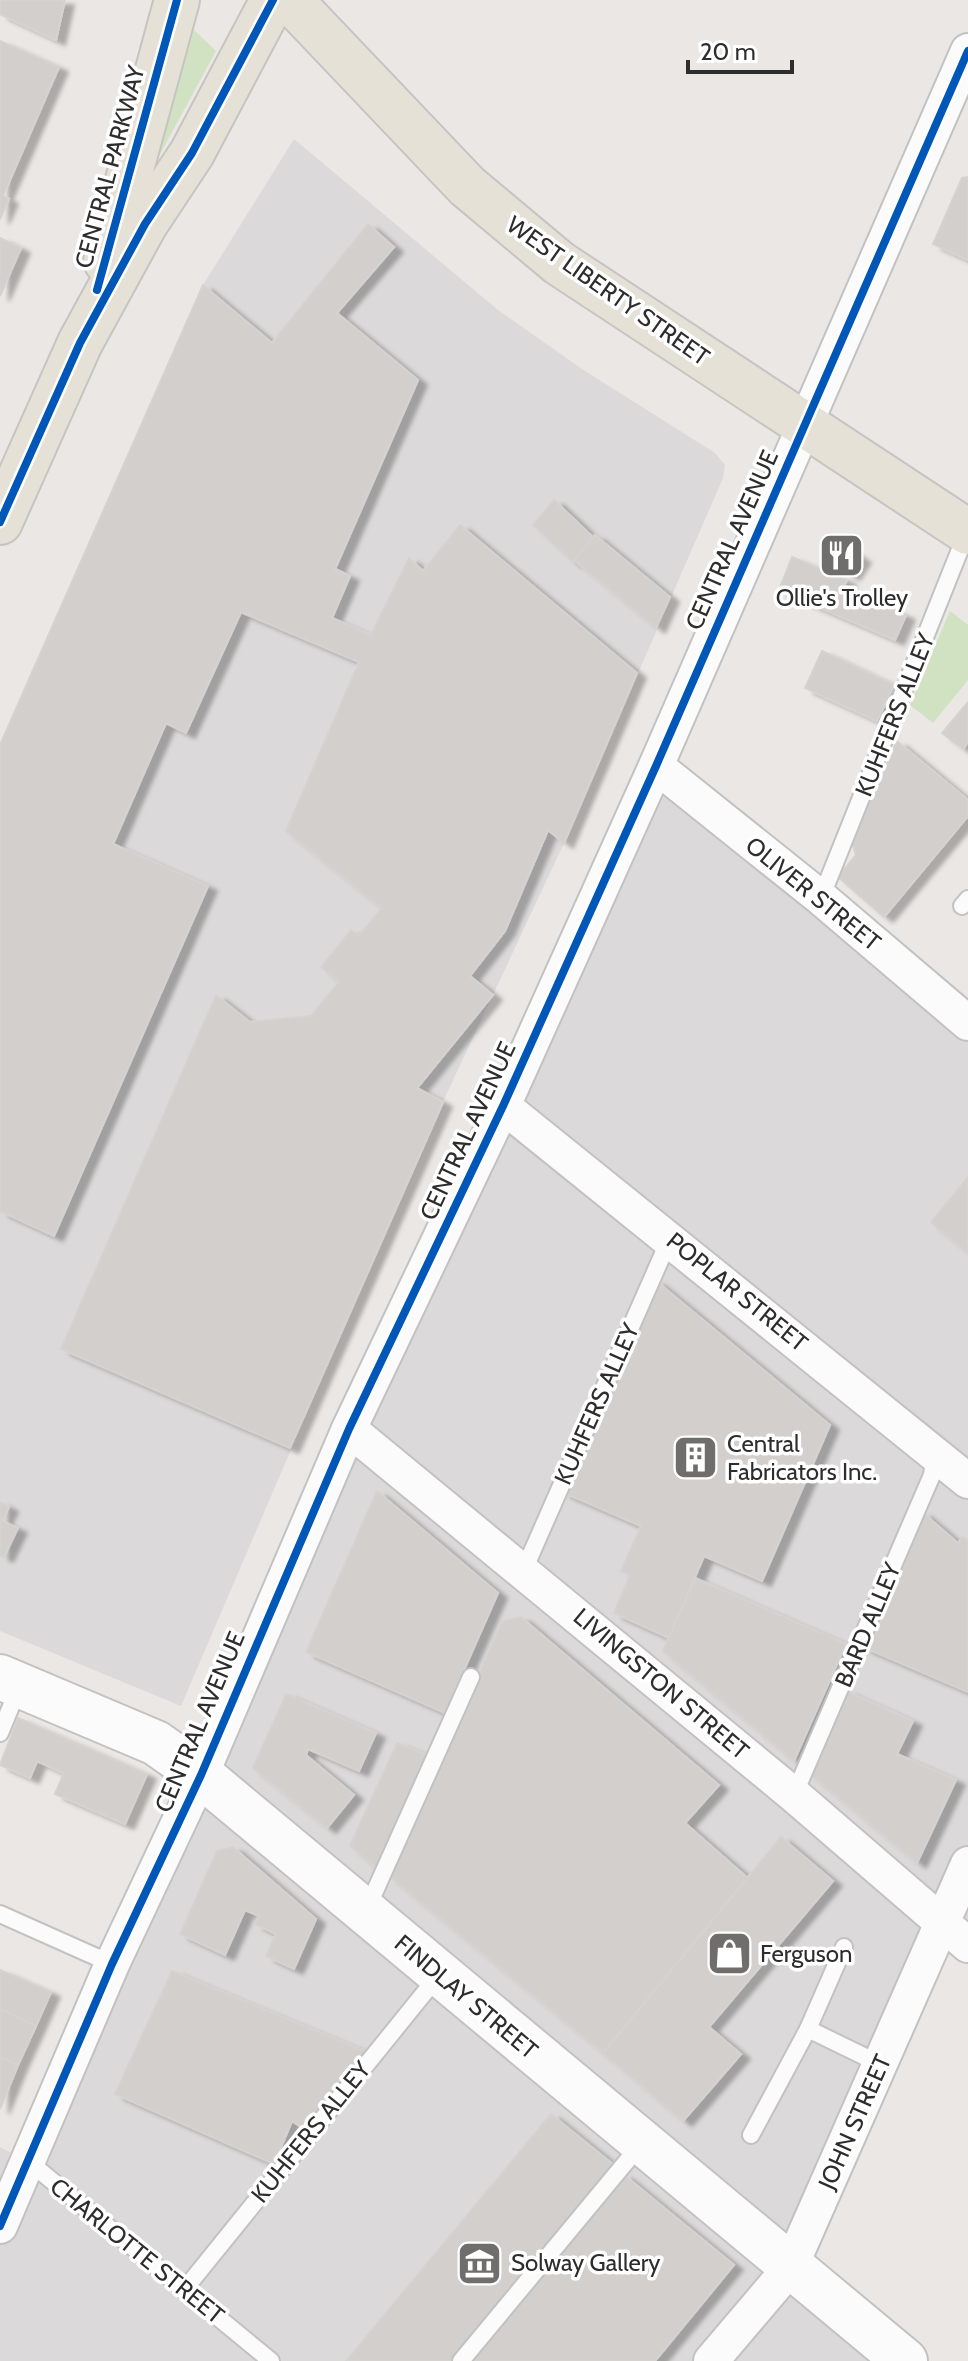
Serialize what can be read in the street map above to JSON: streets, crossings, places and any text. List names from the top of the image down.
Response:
{
  "streets": {
    "main road": ["CENTRAL PARKWAY", "WEST LIBERTY STREET"],
    "street": [
      "CENTRAL AVENUE",
      "OLIVER STREET",
      "POPLAR STREET",
      "LIVINGSTON STREET",
      "FINDLAY STREET",
      "JOHN STREET"
    ],
    "lane": ["KUHFERS ALLEY", "BARD ALLEY", "CHARLOTTE STREET"]
  },
  "crossings": [
    ["WEST LIBERTY STREET", "CENTRAL AVENUE"],
    ["WEST LIBERTY STREET", "KUHFERS ALLEY"],
    ["CENTRAL AVENUE", "OLIVER STREET"],
    ["CENTRAL AVENUE", "POPLAR STREET"],
    ["CENTRAL AVENUE", "LIVINGSTON STREET"],
    ["CENTRAL AVENUE", "FINDLAY STREET"],
    ["CENTRAL AVENUE", "CHARLOTTE STREET"],
    ["KUHFERS ALLEY", "OLIVER STREET"],
    ["KUHFERS ALLEY", "POPLAR STREET"],
    ["KUHFERS ALLEY", "LIVINGSTON STREET"],
    ["KUHFERS ALLEY", "FINDLAY STREET"],
    ["KUHFERS ALLEY", "CHARLOTTE STREET"],
    ["POPLAR STREET", "BARD ALLEY"],
    ["BARD ALLEY", "LIVINGSTON STREET"],
    ["LIVINGSTON STREET", "JOHN STREET"],
    ["FINDLAY STREET", "JOHN STREET"]
  ],
  "places": {
    "restaurant": ["Ollie's Trolley"],
    "building": ["Central Fabricators Inc."],
    "shop": ["Ferguson"],
    "museum": ["Solway Gallery"]
  },
  "scale_bar": "20 m"
}
